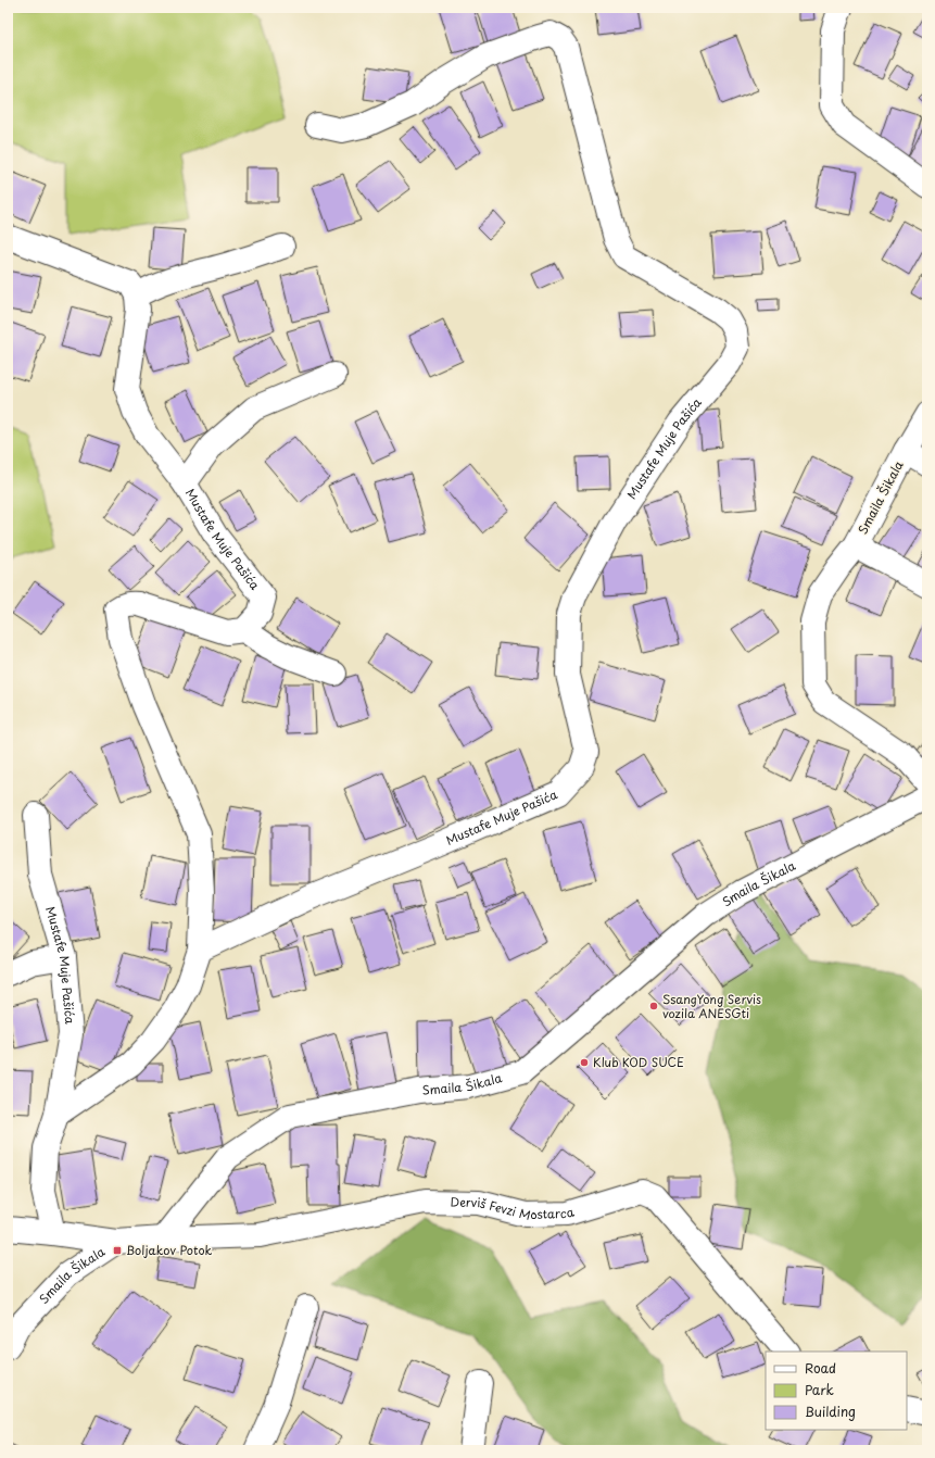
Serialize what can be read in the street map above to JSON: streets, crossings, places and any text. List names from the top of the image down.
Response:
{
  "streets": {
    "street": ["Mustafe Muje Pašića", "Smaila Šikala", "Derviš Fevzi Mostarca"]
  },
  "crossings": [
    ["Smaila Šikala", "Derviš Fevzi Mostarca"]
  ],
  "places": {
    "other": ["SsangYong Servis vozila ANESGti", "Klub KOD SUCE"],
    "transit": ["Boljakov Potok"]
  },
  "legend": ["Road", "Park", "Building"]
}
